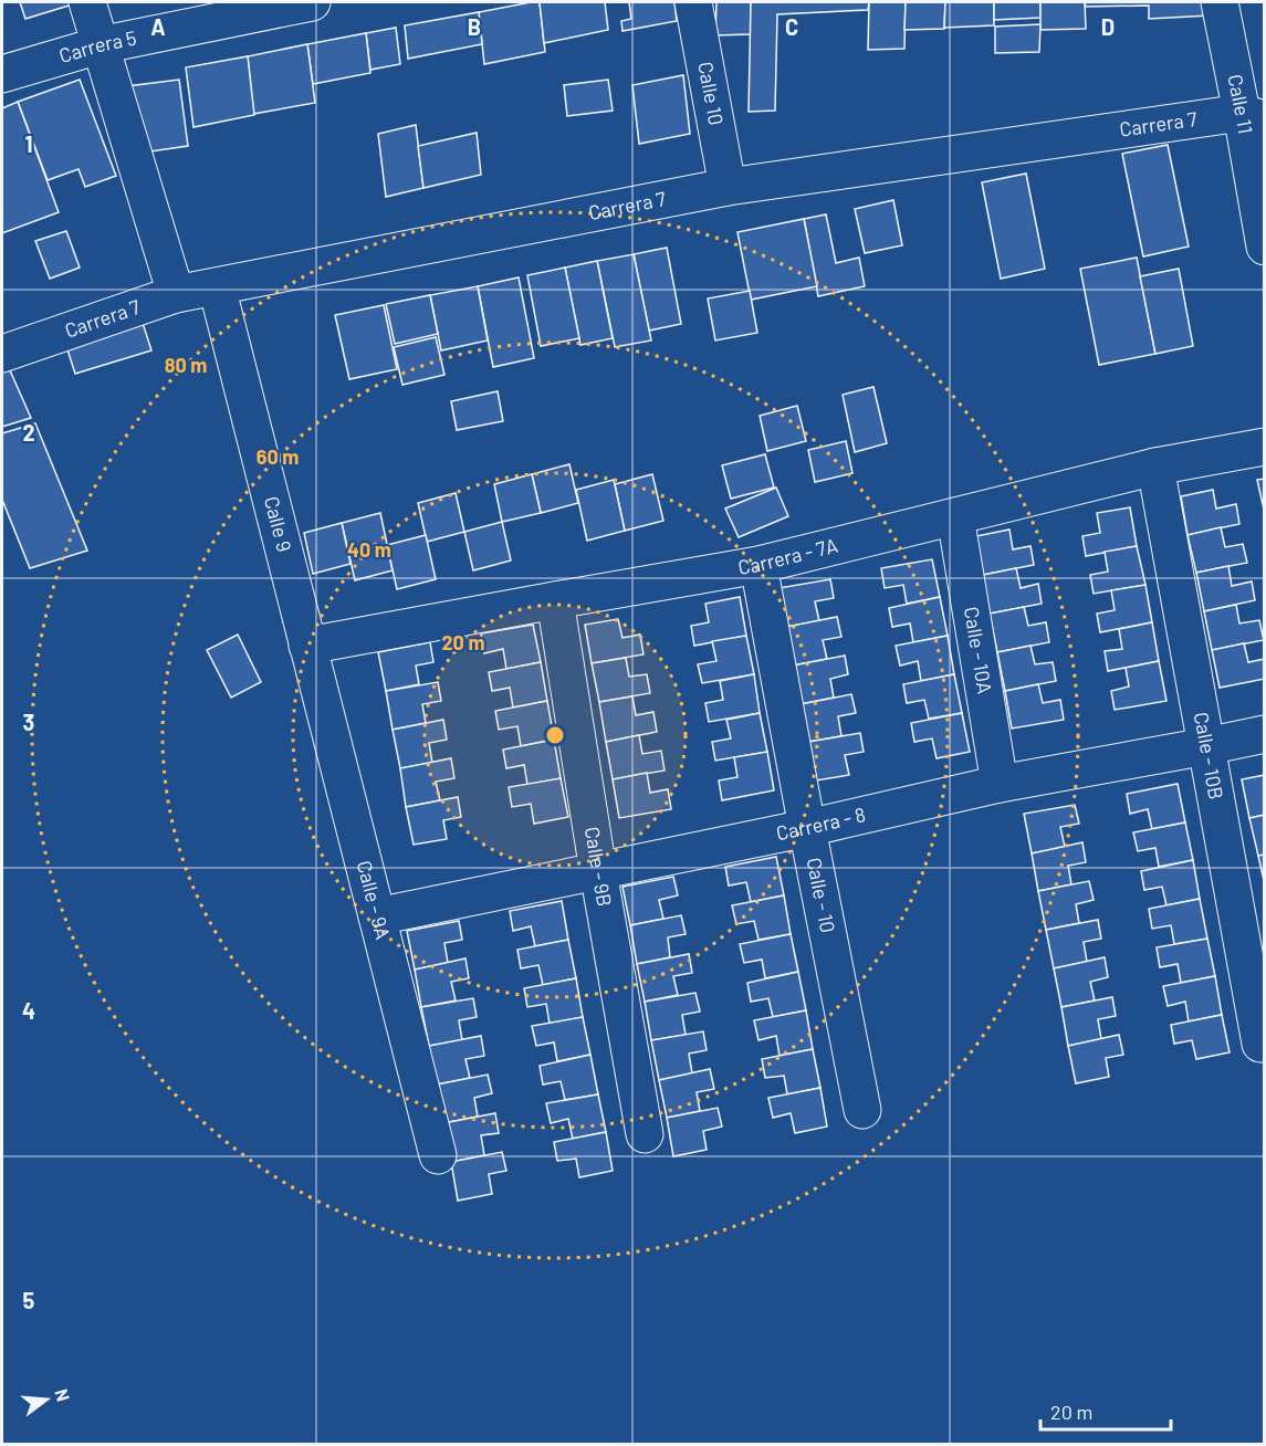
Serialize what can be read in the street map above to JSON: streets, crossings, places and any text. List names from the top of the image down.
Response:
{
  "streets": {
    "street": [
      "Carrera 5",
      "Calle 10",
      "Calle 11",
      "Carrera 7",
      "Calle 9",
      "Carrera - 7A",
      "Calle - 10A",
      "Calle - 10B",
      "Carrera - 8",
      "Calle - 9B",
      "Calle - 10",
      "Calle - 9A"
    ]
  },
  "crossings": [
    ["Calle 10", "Carrera 7"],
    ["Calle 11", "Carrera 7"],
    ["Carrera 7", "Calle 9"],
    ["Calle 9", "Carrera - 7A"],
    ["Calle 9", "Calle - 9A"],
    ["Carrera - 7A", "Calle - 10A"],
    ["Carrera - 7A", "Calle - 10B"],
    ["Carrera - 7A", "Calle - 9B"],
    ["Carrera - 7A", "Calle - 10"],
    ["Carrera - 7A", "Calle - 9A"],
    ["Calle - 10A", "Carrera - 8"],
    ["Calle - 10B", "Carrera - 8"],
    ["Carrera - 8", "Calle - 9B"],
    ["Carrera - 8", "Calle - 10"],
    ["Carrera - 8", "Calle - 9A"]
  ],
  "scale_bar": "20 m",
  "north": "right",
  "grid": {
    "columns": [
      "A",
      "B",
      "C",
      "D"
    ],
    "rows": [
      "1",
      "2",
      "3",
      "4",
      "5"
    ]
  },
  "rings": [
    "80 m",
    "60 m",
    "40 m",
    "20 m"
  ]
}
